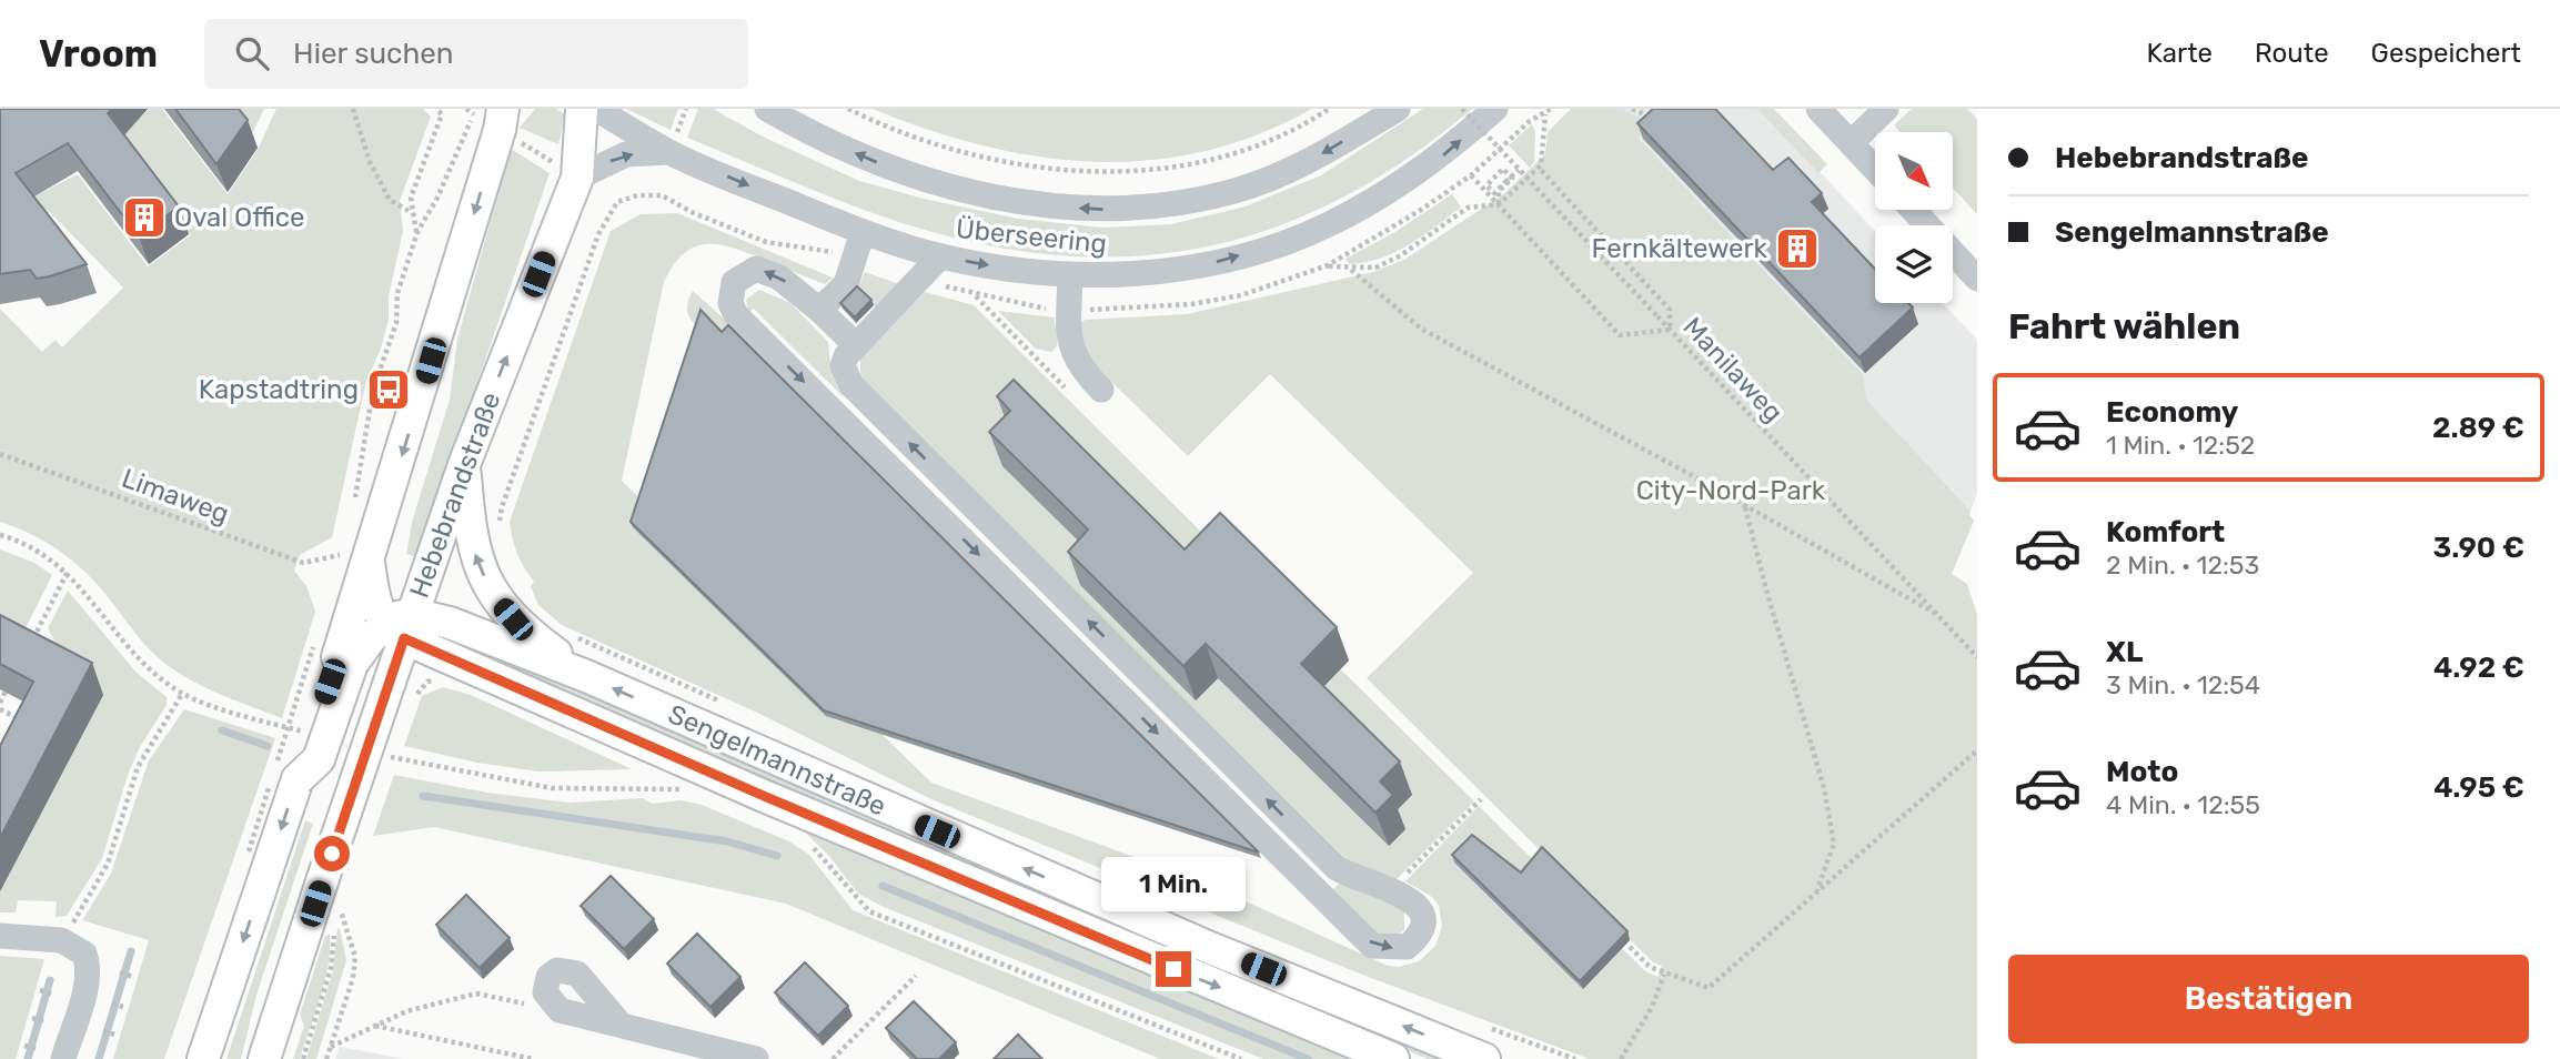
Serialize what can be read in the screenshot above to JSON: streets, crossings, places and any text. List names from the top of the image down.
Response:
{
  "streets": {
    "main road": ["Hebebrandstraße", "Sengelmannstraße"],
    "street": ["Überseering"],
    "path": ["Manilaweg", "Limaweg"]
  },
  "crossings": [
    ["Hebebrandstraße", "Sengelmannstraße"]
  ],
  "parks": ["City-Nord-Park"],
  "places": {
    "building": ["Oval Office", "Fernkältewerk"],
    "bus stop": ["Kapstadtring"]
  },
  "north": "bottom right",
  "page": {
    "header": "Vroom",
    "search": "Hier suchen",
    "nav": ["Karte", "Route", "Gespeichert"],
    "banner": ["Hebebrandstraße", "Sengelmannstraße"],
    "heading": "Fahrt wählen",
    "list": [
      {
        "name": "Economy",
        "note": "1 Min. · 12:52",
        "value": "2.89 €"
      },
      {
        "name": "Komfort",
        "note": "2 Min. · 12:53",
        "value": "3.90 €"
      },
      {
        "name": "XL",
        "note": "3 Min. · 12:54",
        "value": "4.92 €"
      },
      {
        "name": "Moto",
        "note": "4 Min. · 12:55",
        "value": "4.95 €"
      }
    ],
    "bubble": "1 Min.",
    "buttons": "Bestätigen"
  }
}
